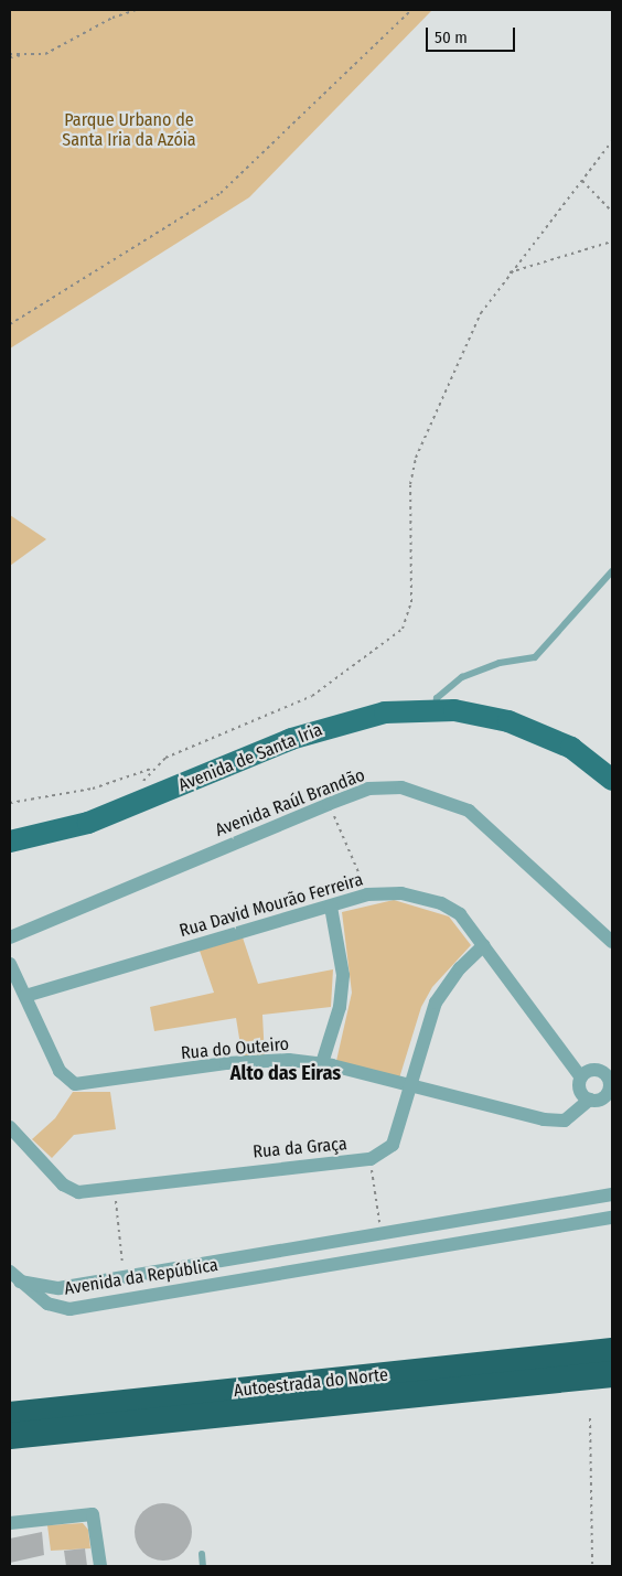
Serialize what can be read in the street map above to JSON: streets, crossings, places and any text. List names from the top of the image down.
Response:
{
  "streets": {
    "highway": ["Autoestrada do Norte"],
    "main road": ["Avenida de Santa Iria"],
    "street": [
      "Avenida Raúl Brandão",
      "Rua David Mourão Ferreira",
      "Rua do Outeiro",
      "Rua da Graça",
      "Avenida da República"
    ]
  },
  "crossings": [
    ["Rua David Mourão Ferreira", "Rua do Outeiro"],
    ["Rua David Mourão Ferreira", "Rua da Graça"],
    ["Rua do Outeiro", "Rua da Graça"]
  ],
  "districts": ["Alto das Eiras"],
  "parks": ["Parque Urbano de Santa Iria da Azóia"],
  "scale_bar": "50 m"
}
